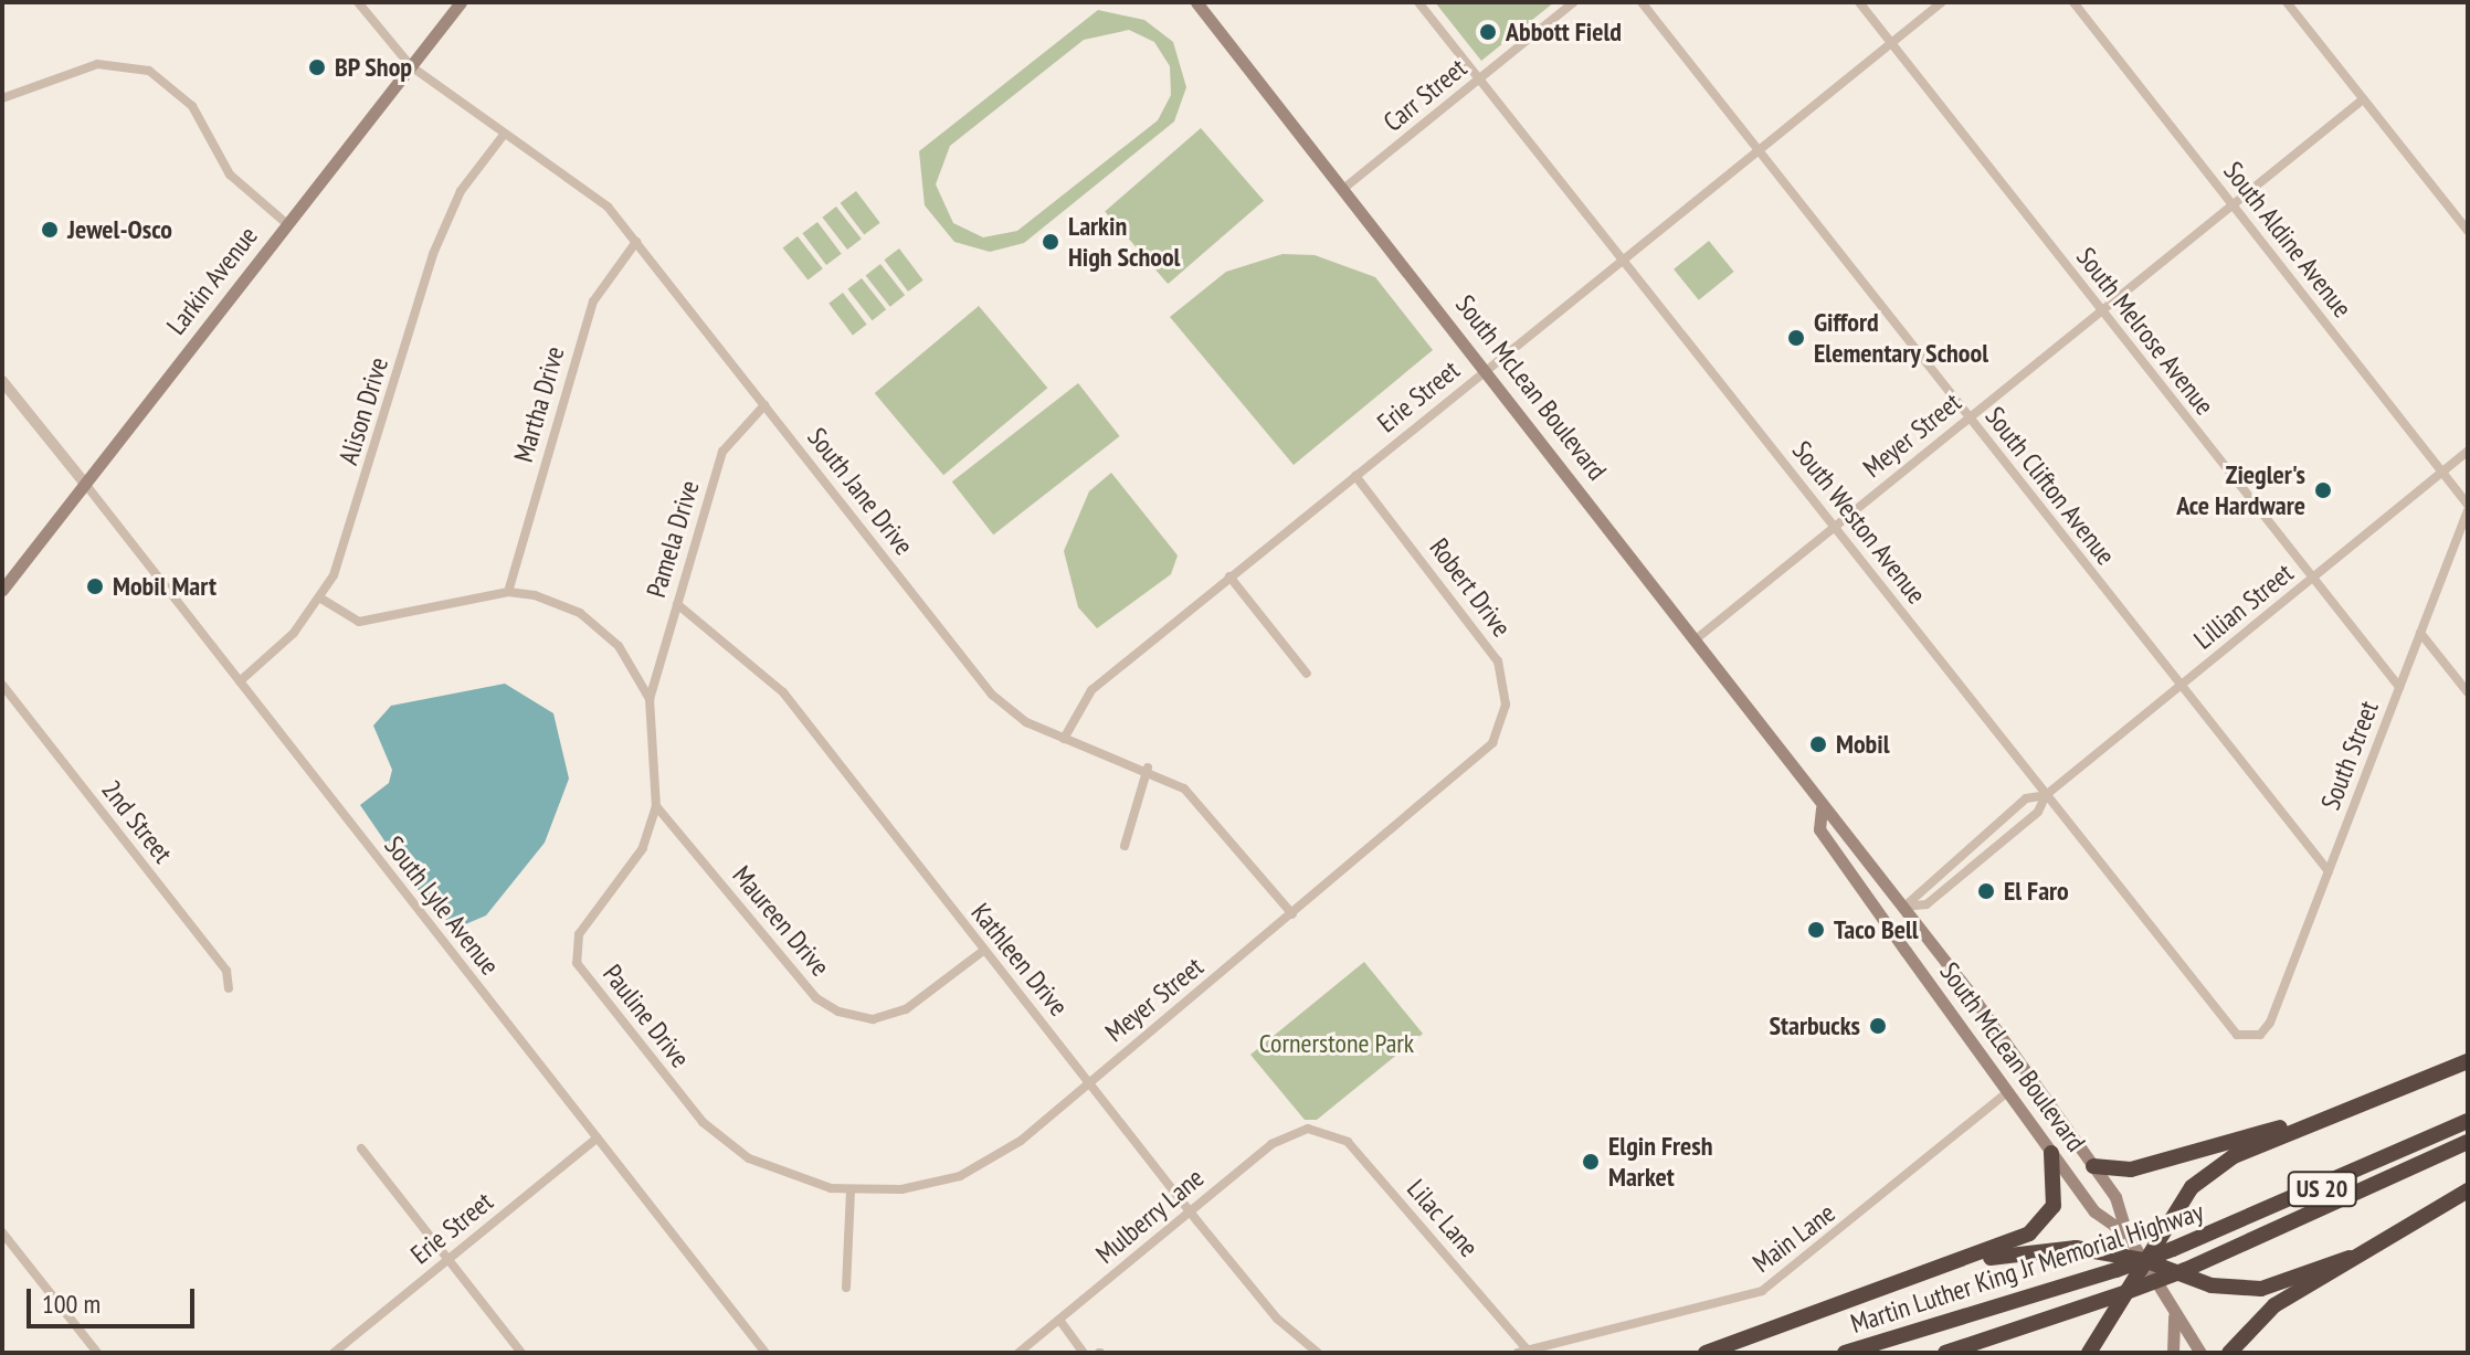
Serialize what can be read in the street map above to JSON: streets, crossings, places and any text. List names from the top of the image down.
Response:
{
  "streets": {
    "highway": ["US 20", "Martin Luther King Jr Memorial Highway"],
    "main road": ["Larkin Avenue", "South McLean Boulevard"],
    "street": [
      "Carr Street",
      "South Aldine Avenue",
      "South Melrose Avenue",
      "Erie Street",
      "Martha Drive",
      "Alison Drive",
      "Meyer Street",
      "South Clifton Avenue",
      "South Jane Drive",
      "South Weston Avenue",
      "Pamela Drive",
      "Robert Drive",
      "Lillian Street",
      "South Street",
      "2nd Street",
      "South Lyle Avenue",
      "Maureen Drive",
      "Kathleen Drive",
      "Pauline Drive",
      "Mulberry Lane",
      "Lilac Lane",
      "Main Lane"
    ]
  },
  "crossings": [
    ["Carr Street", "South McLean Boulevard"],
    ["Carr Street", "South Weston Avenue"],
    ["South Aldine Avenue", "Meyer Street"],
    ["South Aldine Avenue", "Lillian Street"],
    ["South Aldine Avenue", "South Street"],
    ["Larkin Avenue", "South Jane Drive"],
    ["Larkin Avenue", "South Lyle Avenue"],
    ["South Melrose Avenue", "Erie Street"],
    ["South Melrose Avenue", "Meyer Street"],
    ["South Melrose Avenue", "Lillian Street"],
    ["South Melrose Avenue", "South Street"],
    ["South McLean Boulevard", "Erie Street"],
    ["South McLean Boulevard", "Meyer Street"],
    ["South McLean Boulevard", "Lillian Street"],
    ["South McLean Boulevard", "Main Lane"],
    ["Erie Street", "South Clifton Avenue"],
    ["Erie Street", "South Jane Drive"],
    ["Erie Street", "South Weston Avenue"],
    ["Erie Street", "Robert Drive"],
    ["Erie Street", "South Lyle Avenue"],
    ["Martha Drive", "South Jane Drive"],
    ["Martha Drive", "Pauline Drive"],
    ["Alison Drive", "South Jane Drive"],
    ["Alison Drive", "South Lyle Avenue"],
    ["Alison Drive", "Pauline Drive"],
    ["Meyer Street", "South Clifton Avenue"],
    ["Meyer Street", "South Jane Drive"],
    ["Meyer Street", "South Weston Avenue"],
    ["Meyer Street", "Robert Drive"],
    ["Meyer Street", "Kathleen Drive"],
    ["Meyer Street", "Pauline Drive"],
    ["South Clifton Avenue", "Lillian Street"],
    ["South Clifton Avenue", "South Street"],
    ["South Jane Drive", "Pamela Drive"],
    ["South Weston Avenue", "Lillian Street"],
    ["South Weston Avenue", "South Street"],
    ["Pamela Drive", "Kathleen Drive"],
    ["Pamela Drive", "Pauline Drive"],
    ["Maureen Drive", "Kathleen Drive"],
    ["Maureen Drive", "Pauline Drive"],
    ["Kathleen Drive", "Mulberry Lane"],
    ["Mulberry Lane", "Lilac Lane"],
    ["Lilac Lane", "Main Lane"]
  ],
  "parks": ["Cornerstone Park"],
  "places": [
    "Abbott Field",
    "BP Shop",
    "Jewel-Osco",
    "Larkin High School",
    "Gifford Elementary School",
    "Ziegler's Ace Hardware",
    "Mobil Mart",
    "Mobil",
    "El Faro",
    "Taco Bell",
    "Starbucks",
    "Elgin Fresh Market"
  ],
  "scale_bar": "100 m"
}
